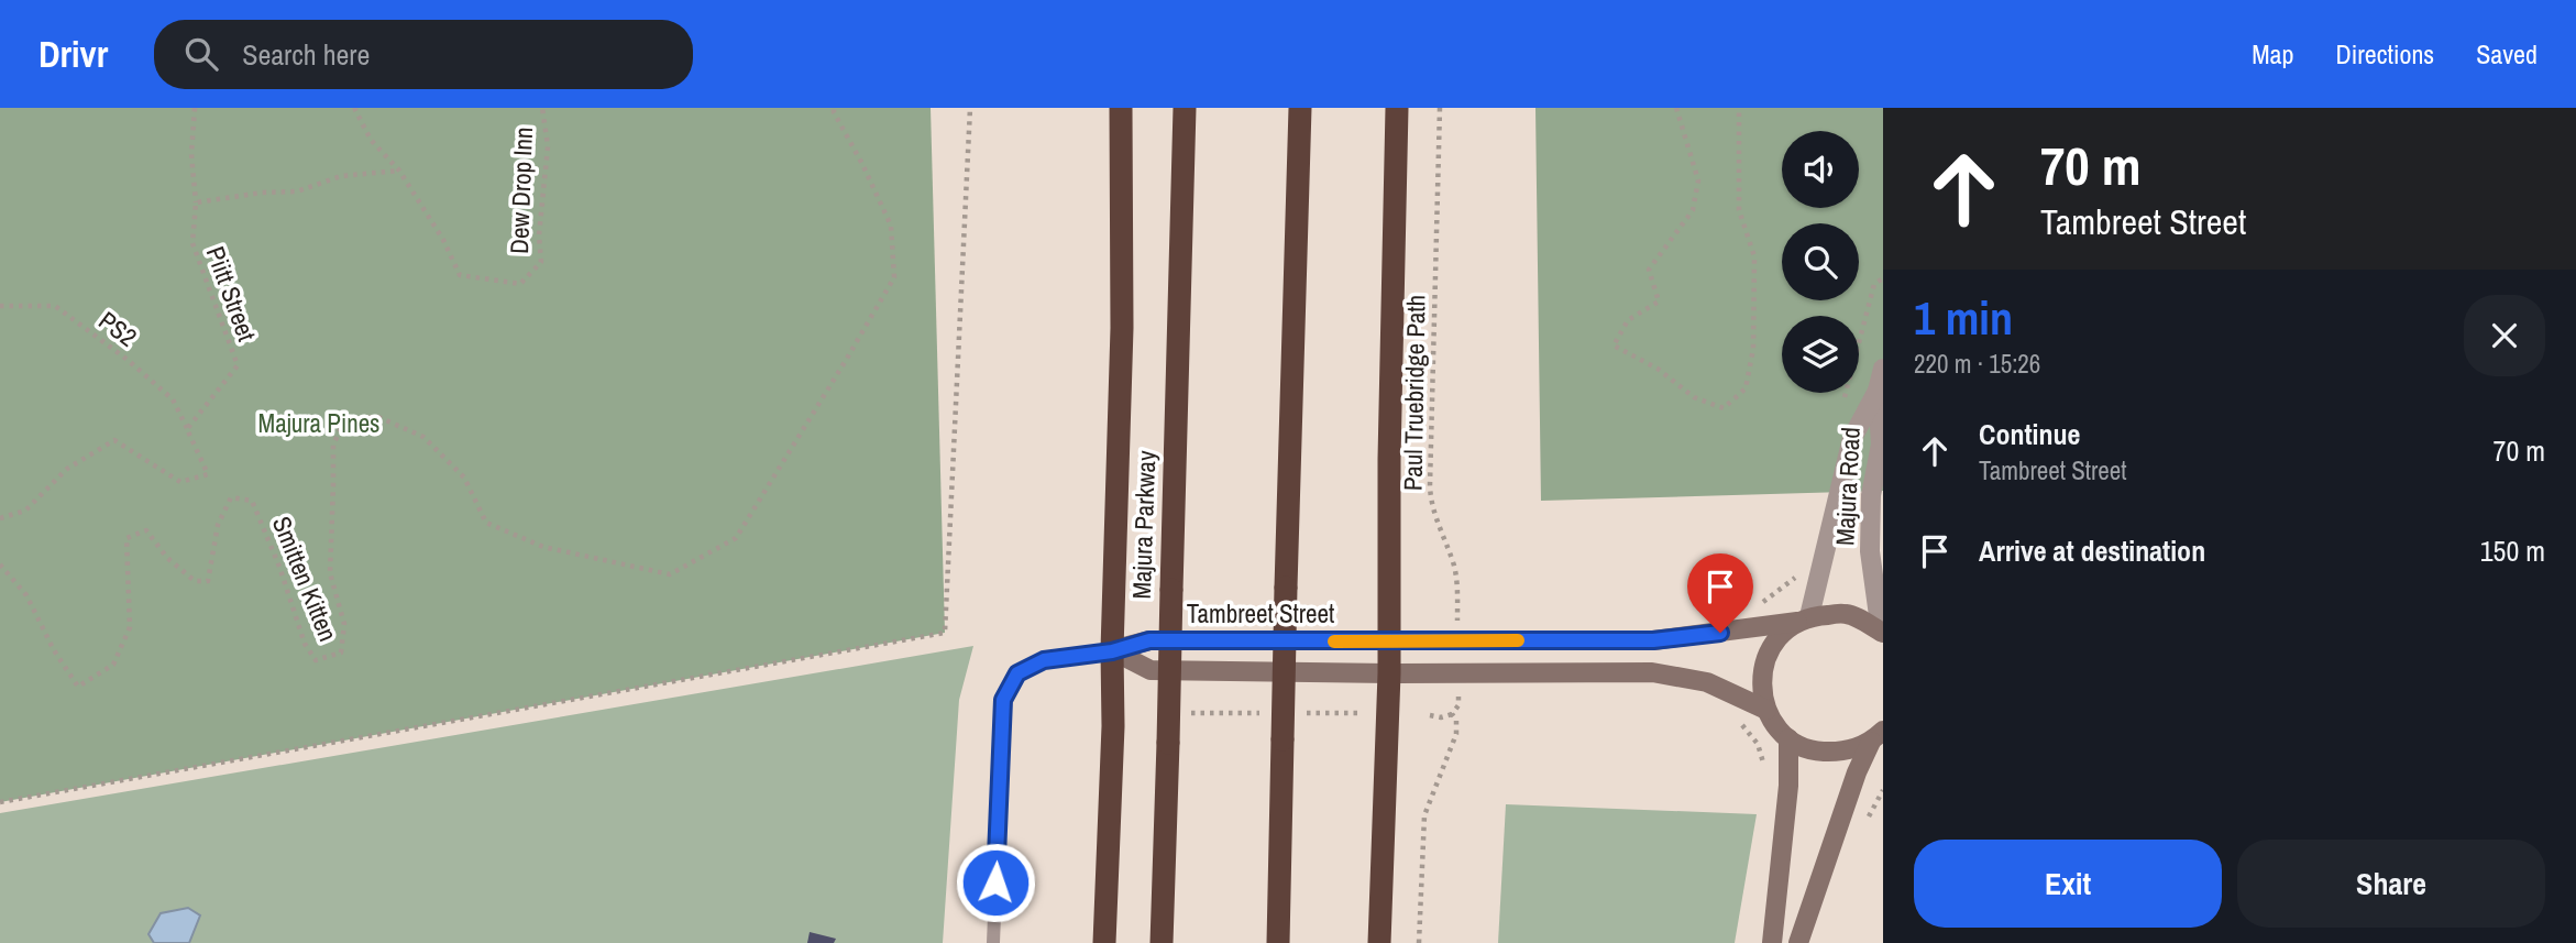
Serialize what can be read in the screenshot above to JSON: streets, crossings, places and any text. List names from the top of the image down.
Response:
{
  "streets": {
    "highway": ["Majura Parkway"],
    "main road": ["Tambreet Street"],
    "street": ["Majura Road"],
    "path": [
      "Dew Drop Inn",
      "Piitt Street",
      "PS2",
      "Paul Truebridge Path",
      "Smitten Kitten"
    ]
  },
  "crossings": [
    ["Piitt Street", "PS2"],
    ["Paul Truebridge Path", "Tambreet Street"],
    ["Majura Road", "Tambreet Street"]
  ],
  "parks": ["Majura Pines"],
  "page": {
    "header": "Drivr",
    "search": "Search here",
    "nav": ["Map", "Directions", "Saved"],
    "turn": ["70 m", "Tambreet Street"],
    "heading": ["1 min", "220 m · 15:26"],
    "list": [
      {
        "name": "Continue",
        "note": "Tambreet Street",
        "value": "70 m"
      },
      {
        "name": "Arrive at destination",
        "value": "150 m"
      }
    ],
    "buttons": ["Exit", "Share"]
  }
}
